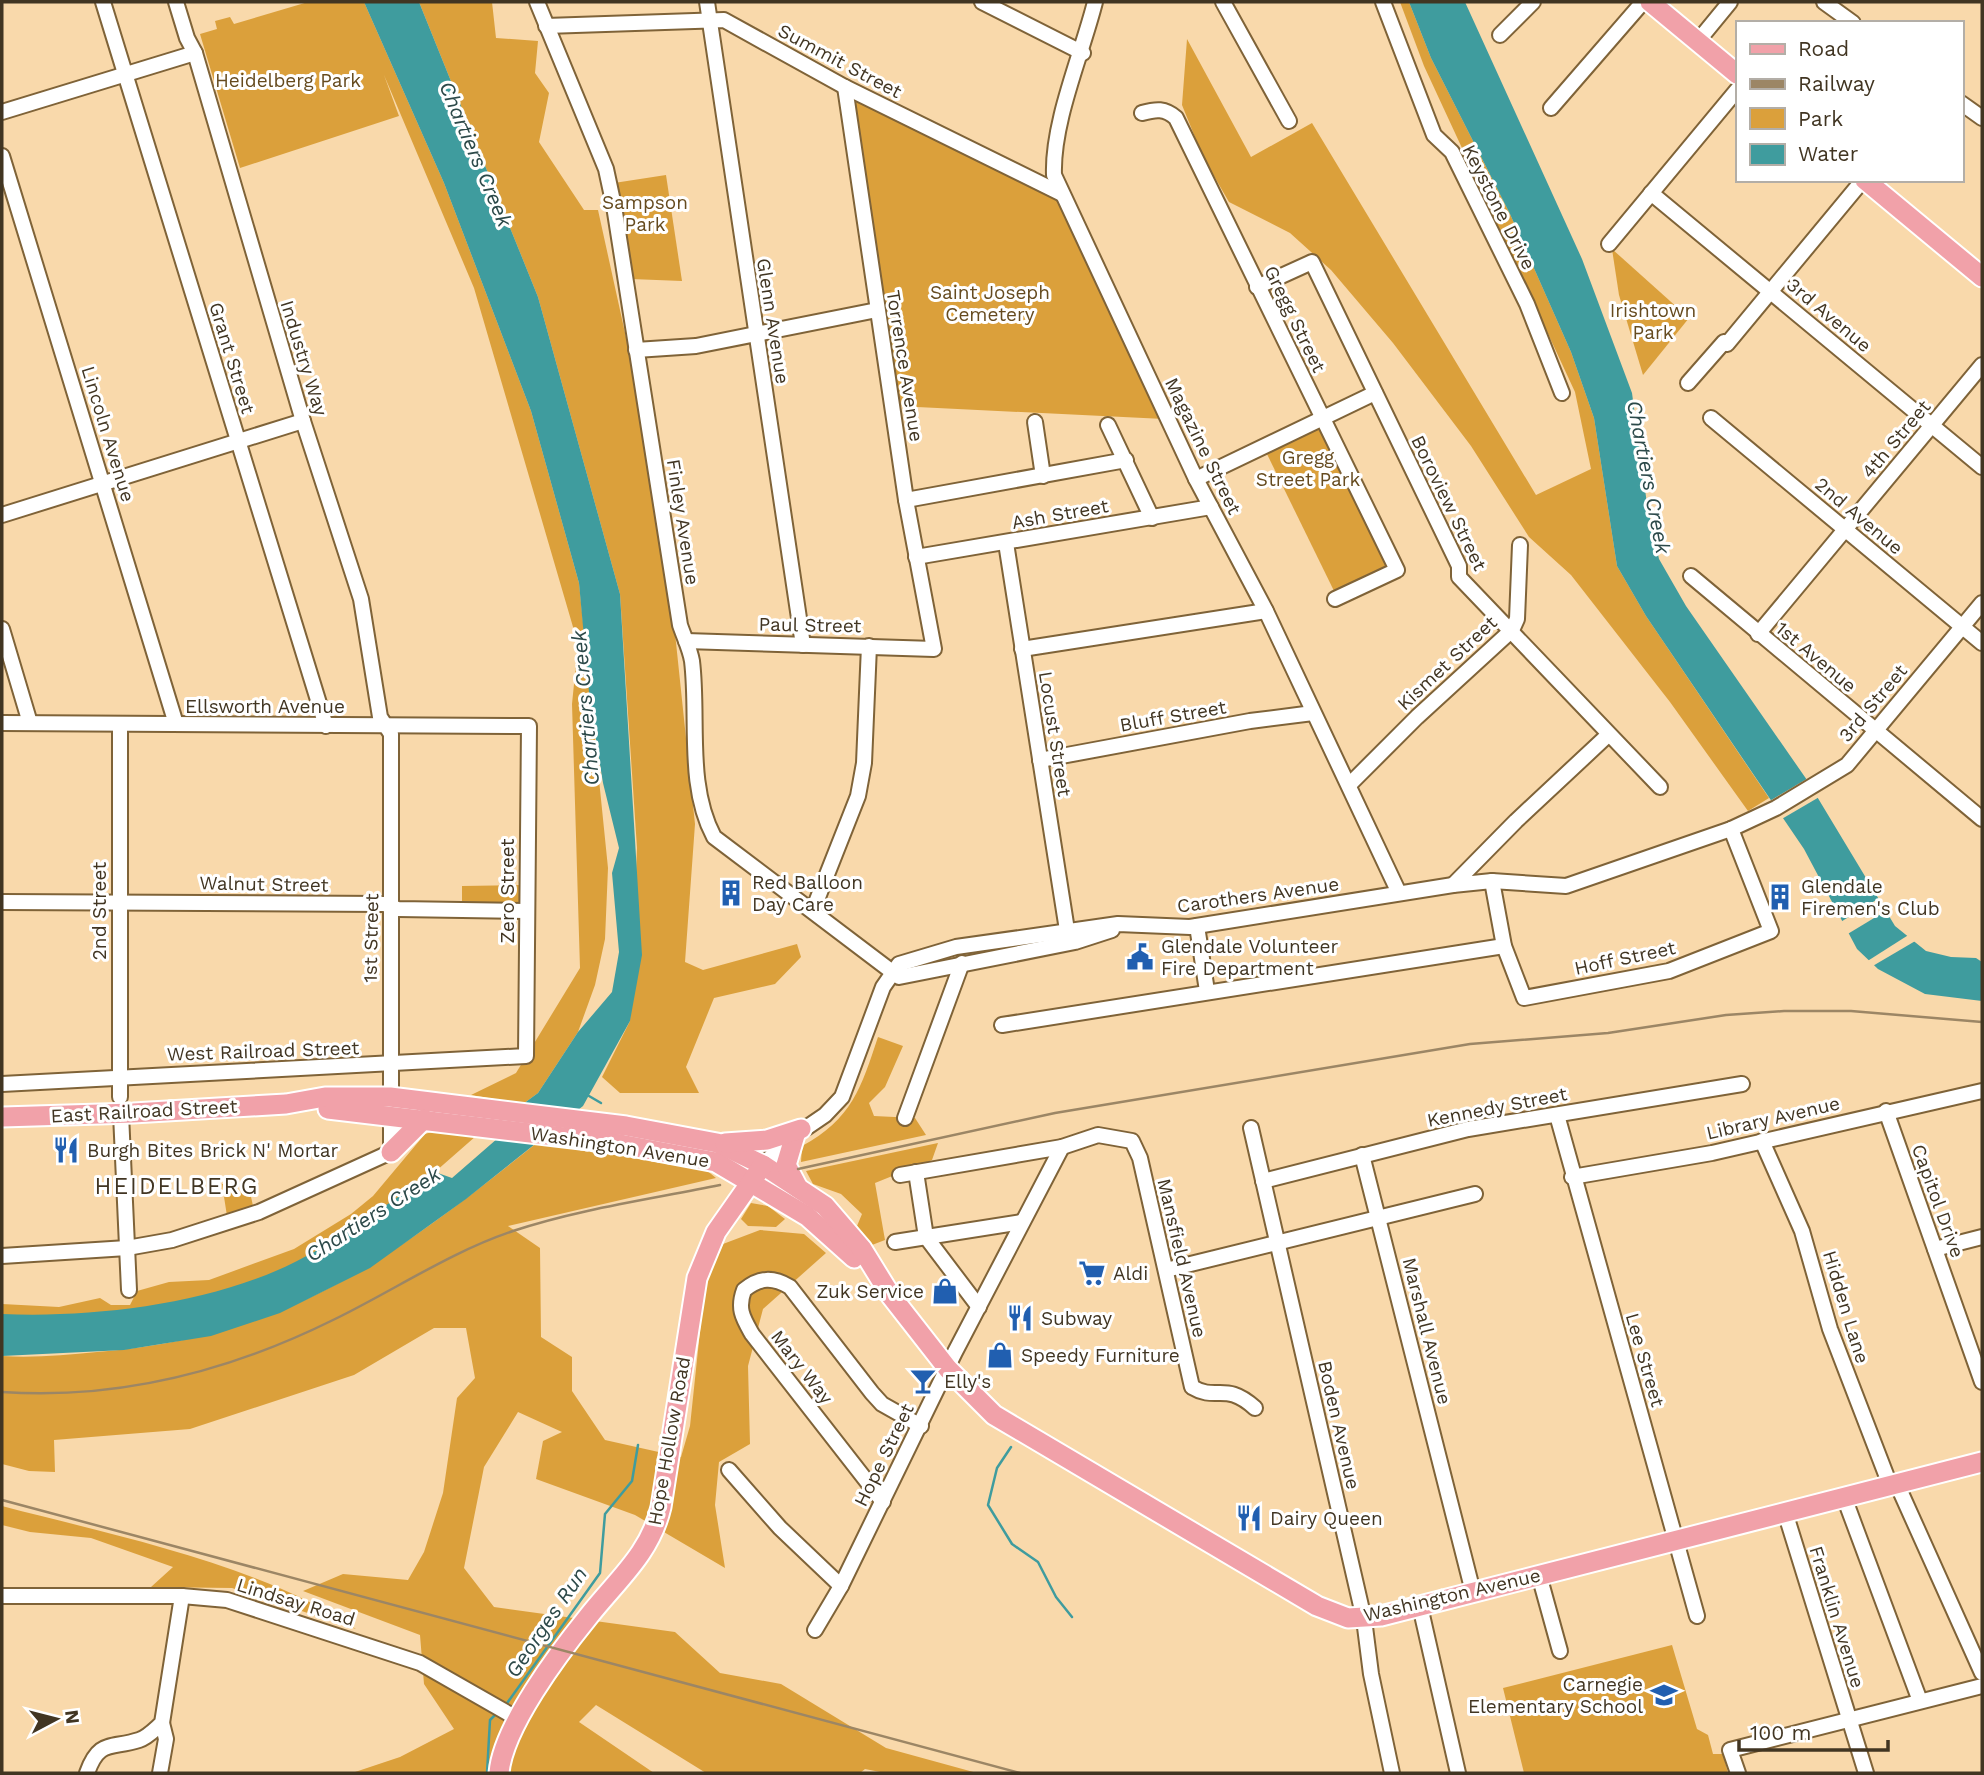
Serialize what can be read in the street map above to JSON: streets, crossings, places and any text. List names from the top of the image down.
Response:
{
  "streets": {
    "main road": ["East Railroad Street", "Washington Avenue", "Hope Hollow Road"],
    "street": [
      "Summit Street",
      "Keystone Drive",
      "3rd Avenue",
      "Gregg Street",
      "Glenn Avenue",
      "Grant Street",
      "Industry Way",
      "Torrence Avenue",
      "Lincoln Avenue",
      "4th Street",
      "Magazine Street",
      "Boroview Street",
      "Ash Street",
      "2nd Avenue",
      "Finley Avenue",
      "Paul Street",
      "1st Avenue",
      "Kismet Street",
      "3rd Street",
      "Ellsworth Avenue",
      "Bluff Street",
      "Locust Street",
      "Walnut Street",
      "Zero Street",
      "Carothers Avenue",
      "2nd Street",
      "1st Street",
      "Hoff Street",
      "West Railroad Street",
      "Kennedy Street",
      "Library Avenue",
      "Capitol Drive",
      "Mansfield Avenue",
      "Hidden Lane",
      "Marshall Avenue",
      "Lee Street",
      "Mary Way",
      "Boden Avenue",
      "Hope Street",
      "Lindsay Road",
      "Franklin Avenue"
    ]
  },
  "crossings": [
    ["Summit Street", "Glenn Avenue"],
    ["Summit Street", "Torrence Avenue"],
    ["Summit Street", "Magazine Street"],
    ["Summit Street", "Finley Avenue"],
    ["3rd Avenue", "4th Street"],
    ["Gregg Street", "Boroview Street"],
    ["Glenn Avenue", "Paul Street"],
    ["Grant Street", "Ellsworth Avenue"],
    ["Industry Way", "Ellsworth Avenue"],
    ["Industry Way", "1st Street"],
    ["Torrence Avenue", "Ash Street"],
    ["Torrence Avenue", "Paul Street"],
    ["Lincoln Avenue", "Ellsworth Avenue"],
    ["4th Street", "2nd Avenue"],
    ["4th Street", "1st Avenue"],
    ["Magazine Street", "Ash Street"],
    ["Magazine Street", "Kismet Street"],
    ["Magazine Street", "Bluff Street"],
    ["Magazine Street", "Carothers Avenue"],
    ["Boroview Street", "Kismet Street"],
    ["Ash Street", "Locust Street"],
    ["2nd Avenue", "3rd Street"],
    ["Finley Avenue", "Paul Street"],
    ["Finley Avenue", "Carothers Avenue"],
    ["1st Avenue", "3rd Street"],
    ["3rd Street", "Carothers Avenue"],
    ["Ellsworth Avenue", "Zero Street"],
    ["Ellsworth Avenue", "2nd Street"],
    ["Ellsworth Avenue", "1st Street"],
    ["Bluff Street", "Locust Street"],
    ["Locust Street", "Carothers Avenue"],
    ["Walnut Street", "Zero Street"],
    ["Walnut Street", "2nd Street"],
    ["Walnut Street", "1st Street"],
    ["Zero Street", "West Railroad Street"],
    ["Carothers Avenue", "Hoff Street"],
    ["2nd Street", "West Railroad Street"],
    ["2nd Street", "East Railroad Street"],
    ["1st Street", "West Railroad Street"],
    ["1st Street", "East Railroad Street"],
    ["Kennedy Street", "Marshall Avenue"],
    ["Kennedy Street", "Lee Street"],
    ["Kennedy Street", "Boden Avenue"],
    ["East Railroad Street", "Washington Avenue"],
    ["Library Avenue", "Capitol Drive"],
    ["Library Avenue", "Hidden Lane"],
    ["Library Avenue", "Lee Street"],
    ["Washington Avenue", "Hidden Lane"],
    ["Washington Avenue", "Marshall Avenue"],
    ["Washington Avenue", "Lee Street"],
    ["Washington Avenue", "Boden Avenue"],
    ["Washington Avenue", "Hope Hollow Road"],
    ["Washington Avenue", "Hope Street"],
    ["Washington Avenue", "Franklin Avenue"],
    ["Mansfield Avenue", "Hope Street"],
    ["Mary Way", "Hope Street"],
    ["Hope Hollow Road", "Lindsay Road"]
  ],
  "districts": ["HEIDELBERG"],
  "water": ["Chartiers Creek", "Georges Run"],
  "parks": [
    "Heidelberg Park",
    "Sampson Park",
    "Saint Joseph Cemetery",
    "Irishtown Park",
    "Gregg Street Park"
  ],
  "places": {
    "building": ["Red Balloon Day Care", "Glendale Firemen's Club"],
    "public building": ["Glendale Volunteer Fire Department"],
    "restaurant": ["Burgh Bites Brick N' Mortar", "Subway", "Dairy Queen"],
    "supermarket": ["Aldi"],
    "shop": ["Zuk Service", "Speedy Furniture"],
    "bar": ["Elly's"],
    "school or university": ["Carnegie Elementary School"]
  },
  "legend": [
    "Road",
    "Railway",
    "Park",
    "Water"
  ],
  "scale_bar": "100 m",
  "north": "right"
}
